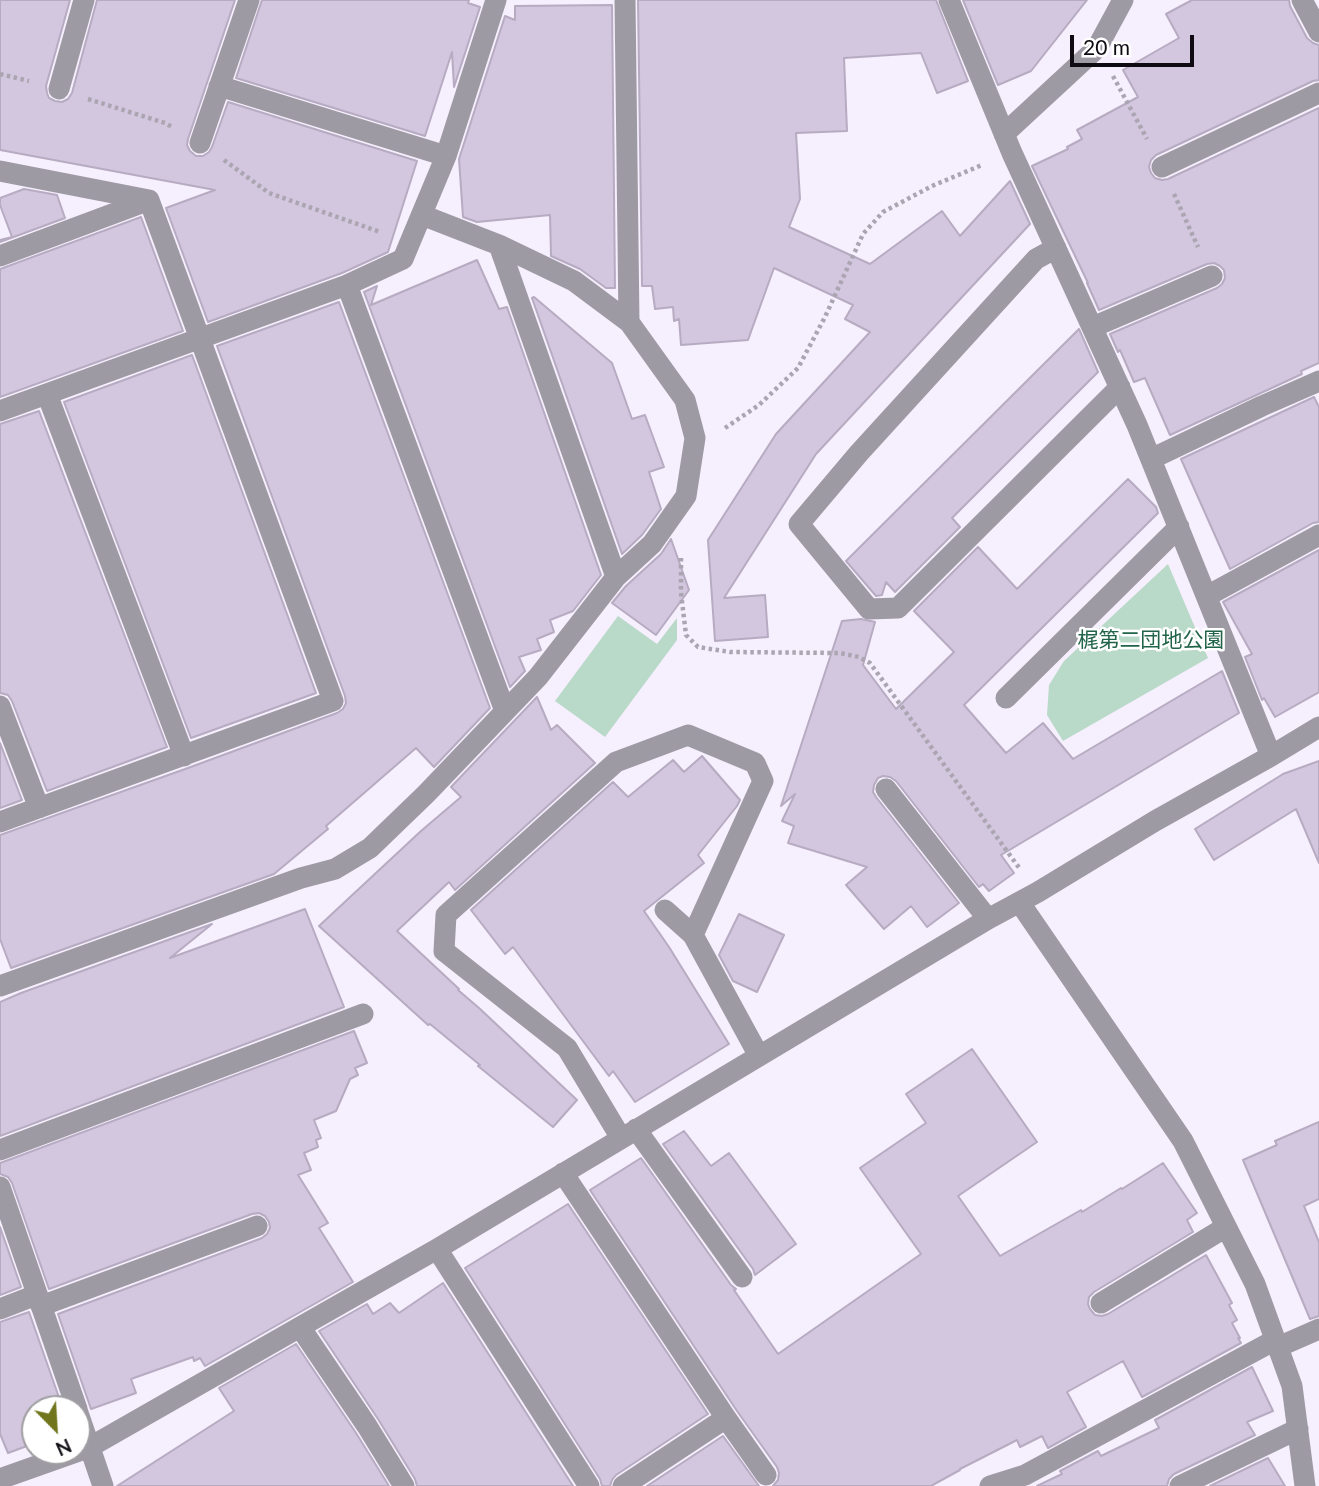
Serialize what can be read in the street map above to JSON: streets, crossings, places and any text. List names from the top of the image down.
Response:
{
  "parks": ["梶第二団地公園"],
  "scale_bar": "20 m",
  "north": "bottom right"
}
